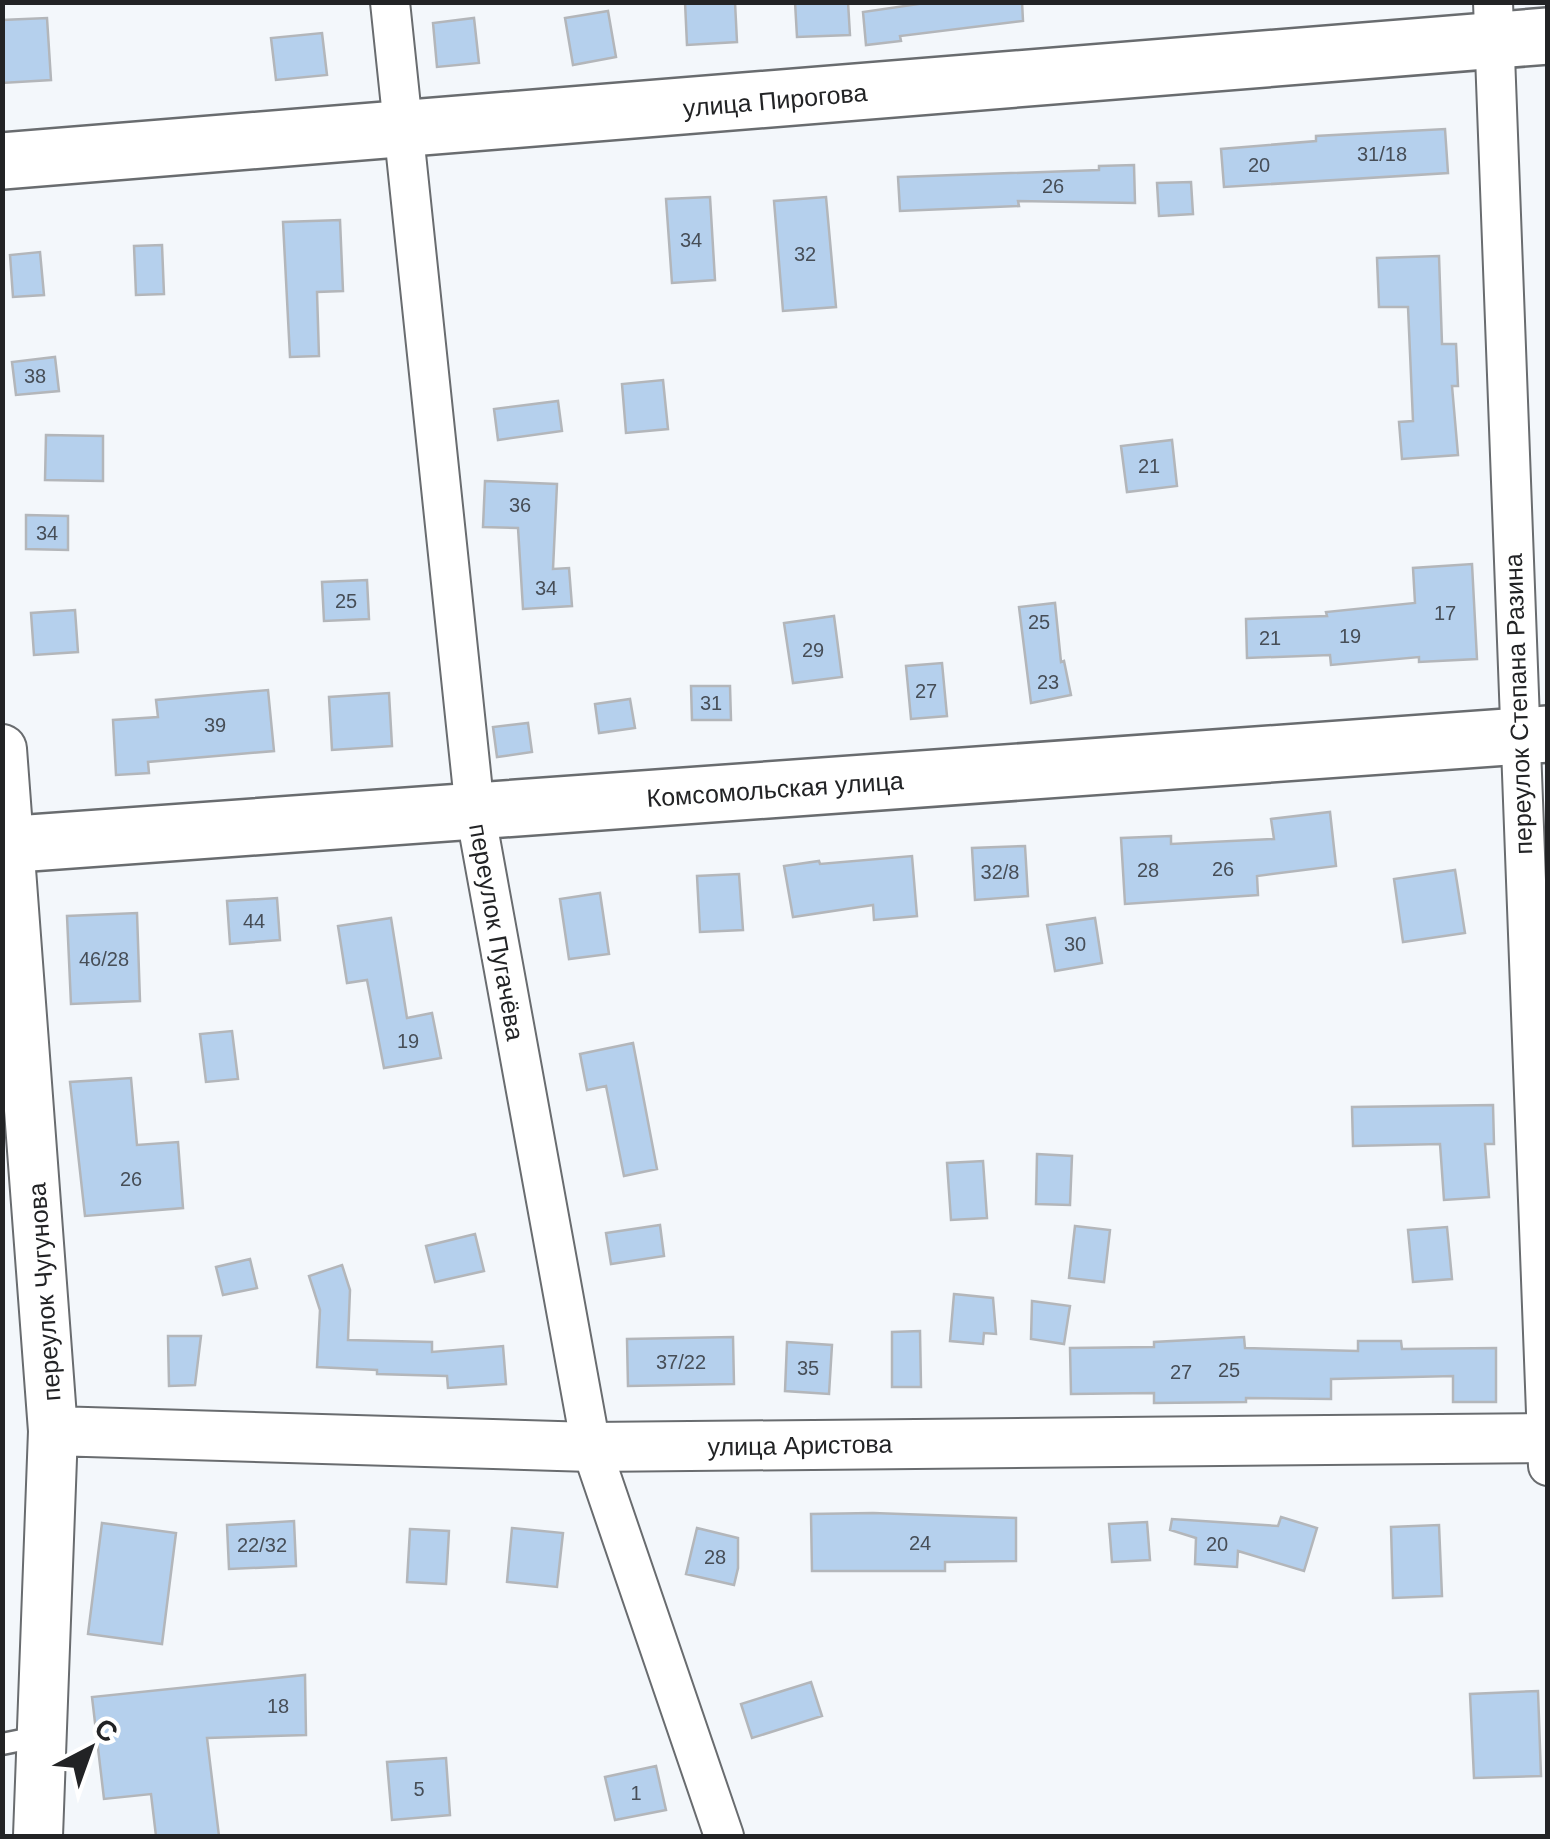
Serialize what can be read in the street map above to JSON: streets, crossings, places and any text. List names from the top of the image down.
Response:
{
  "streets": {
    "main road": ["улица Пирогова", "Комсомольская улица"],
    "street": [
      "переулок Степана Разина",
      "переулок Пугачёва",
      "переулок Чугунова",
      "улица Аристова"
    ]
  },
  "crossings": [
    ["улица Пирогова", "переулок Степана Разина"],
    ["улица Пирогова", "переулок Пугачёва"],
    ["переулок Степана Разина", "Комсомольская улица"],
    ["переулок Степана Разина", "улица Аристова"],
    ["Комсомольская улица", "переулок Пугачёва"],
    ["Комсомольская улица", "переулок Чугунова"],
    ["переулок Пугачёва", "улица Аристова"],
    ["переулок Чугунова", "улица Аристова"]
  ],
  "house_numbers": [
    "31/18",
    "20",
    "26",
    "34",
    "32",
    "38",
    "21",
    "36",
    "34",
    "34",
    "25",
    "17",
    "25",
    "19",
    "21",
    "29",
    "23",
    "27",
    "31",
    "39",
    "26",
    "28",
    "32/8",
    "44",
    "30",
    "46/28",
    "19",
    "26",
    "37/22",
    "35",
    "25",
    "27",
    "24",
    "20",
    "22/32",
    "28",
    "18",
    "5",
    "1"
  ],
  "north": "top right"
}
